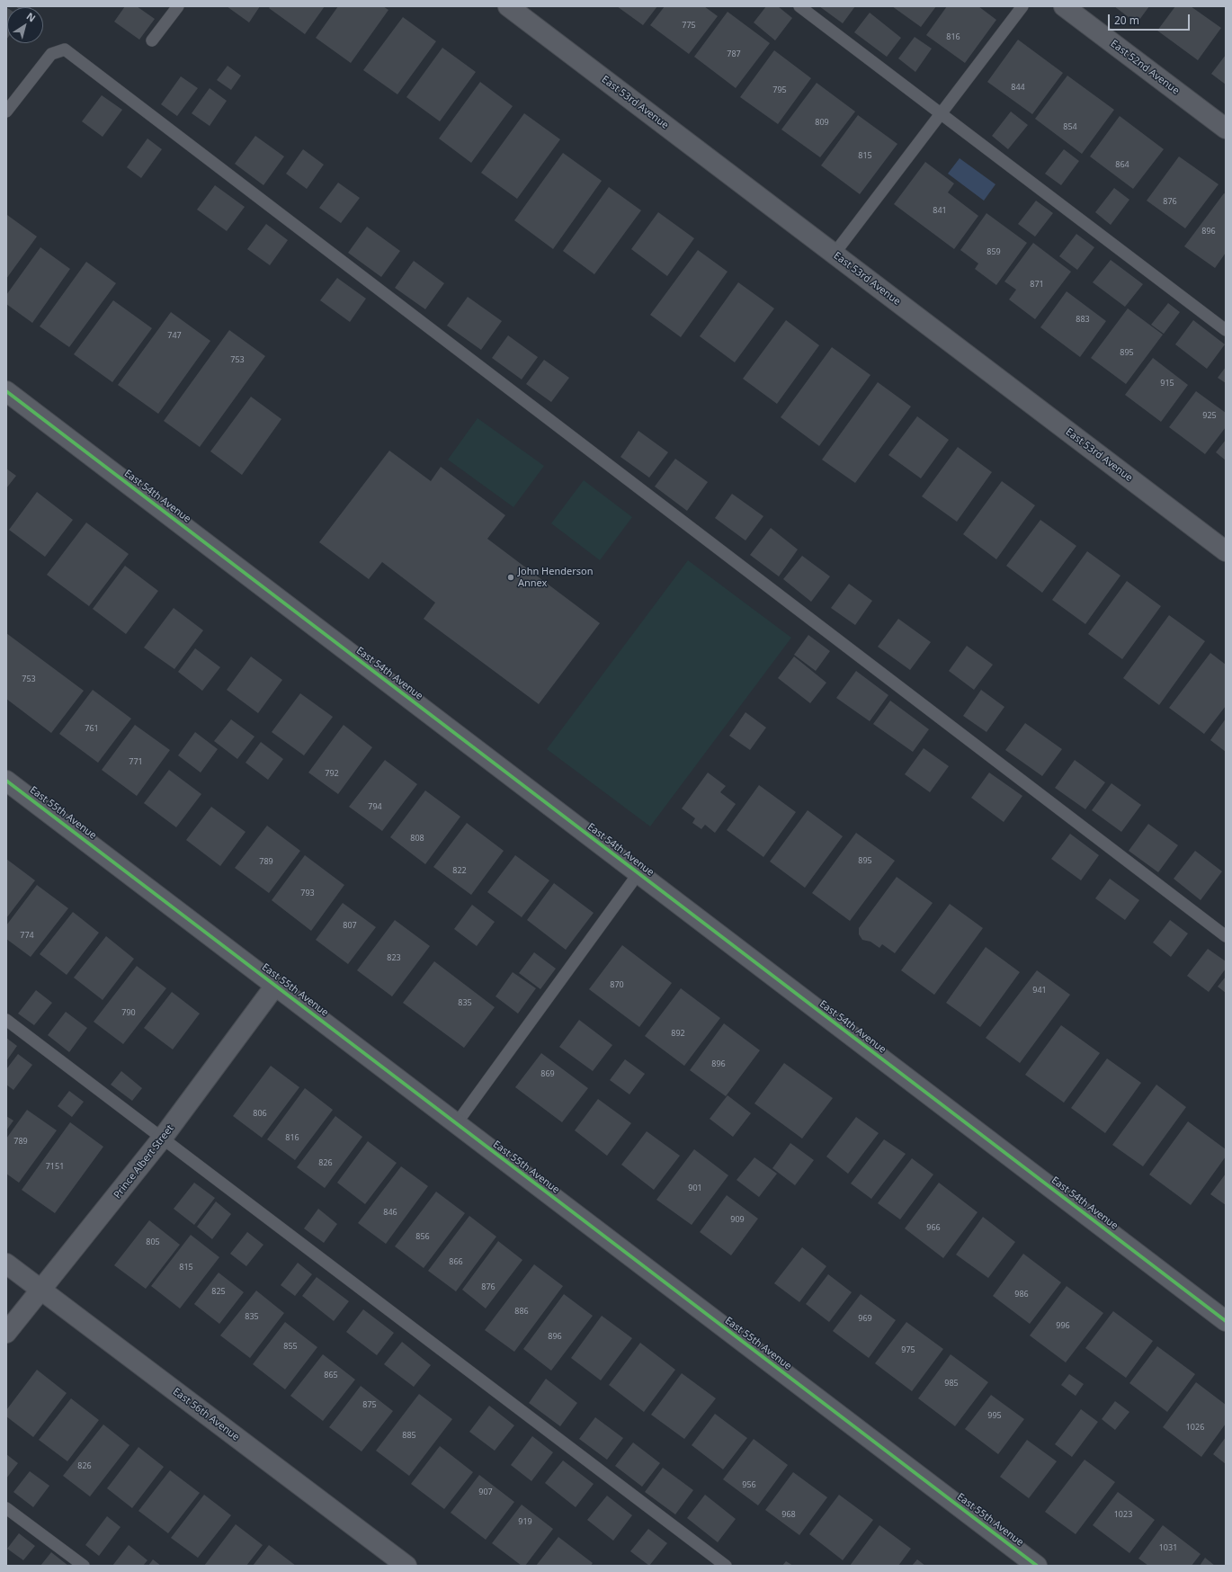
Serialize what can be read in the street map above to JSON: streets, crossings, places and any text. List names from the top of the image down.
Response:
{
  "streets": {
    "street": [
      "East 52nd Avenue",
      "East 53rd Avenue",
      "East 54th Avenue",
      "East 55th Avenue",
      "Prince Albert Street",
      "East 56th Avenue"
    ]
  },
  "crossings": [
    ["East 55th Avenue", "Prince Albert Street"],
    ["Prince Albert Street", "East 56th Avenue"]
  ],
  "places": ["John Henderson Annex"],
  "house_numbers": [
    "775",
    "816",
    "787",
    "844",
    "795",
    "809",
    "854",
    "815",
    "864",
    "876",
    "841",
    "896",
    "859",
    "871",
    "883",
    "747",
    "895",
    "753",
    "915",
    "925",
    "753",
    "761",
    "771",
    "792",
    "794",
    "808",
    "895",
    "789",
    "822",
    "793",
    "807",
    "774",
    "823",
    "870",
    "941",
    "835",
    "790",
    "892",
    "896",
    "869",
    "806",
    "816",
    "789",
    "826",
    "7151",
    "901",
    "846",
    "909",
    "966",
    "856",
    "805",
    "866",
    "815",
    "876",
    "825",
    "986",
    "886",
    "835",
    "969",
    "996",
    "896",
    "855",
    "975",
    "865",
    "985",
    "875",
    "995",
    "1026",
    "885",
    "826",
    "956",
    "907",
    "968",
    "1023",
    "919",
    "1031"
  ],
  "scale_bar": "20 m",
  "north": "top right"
}
